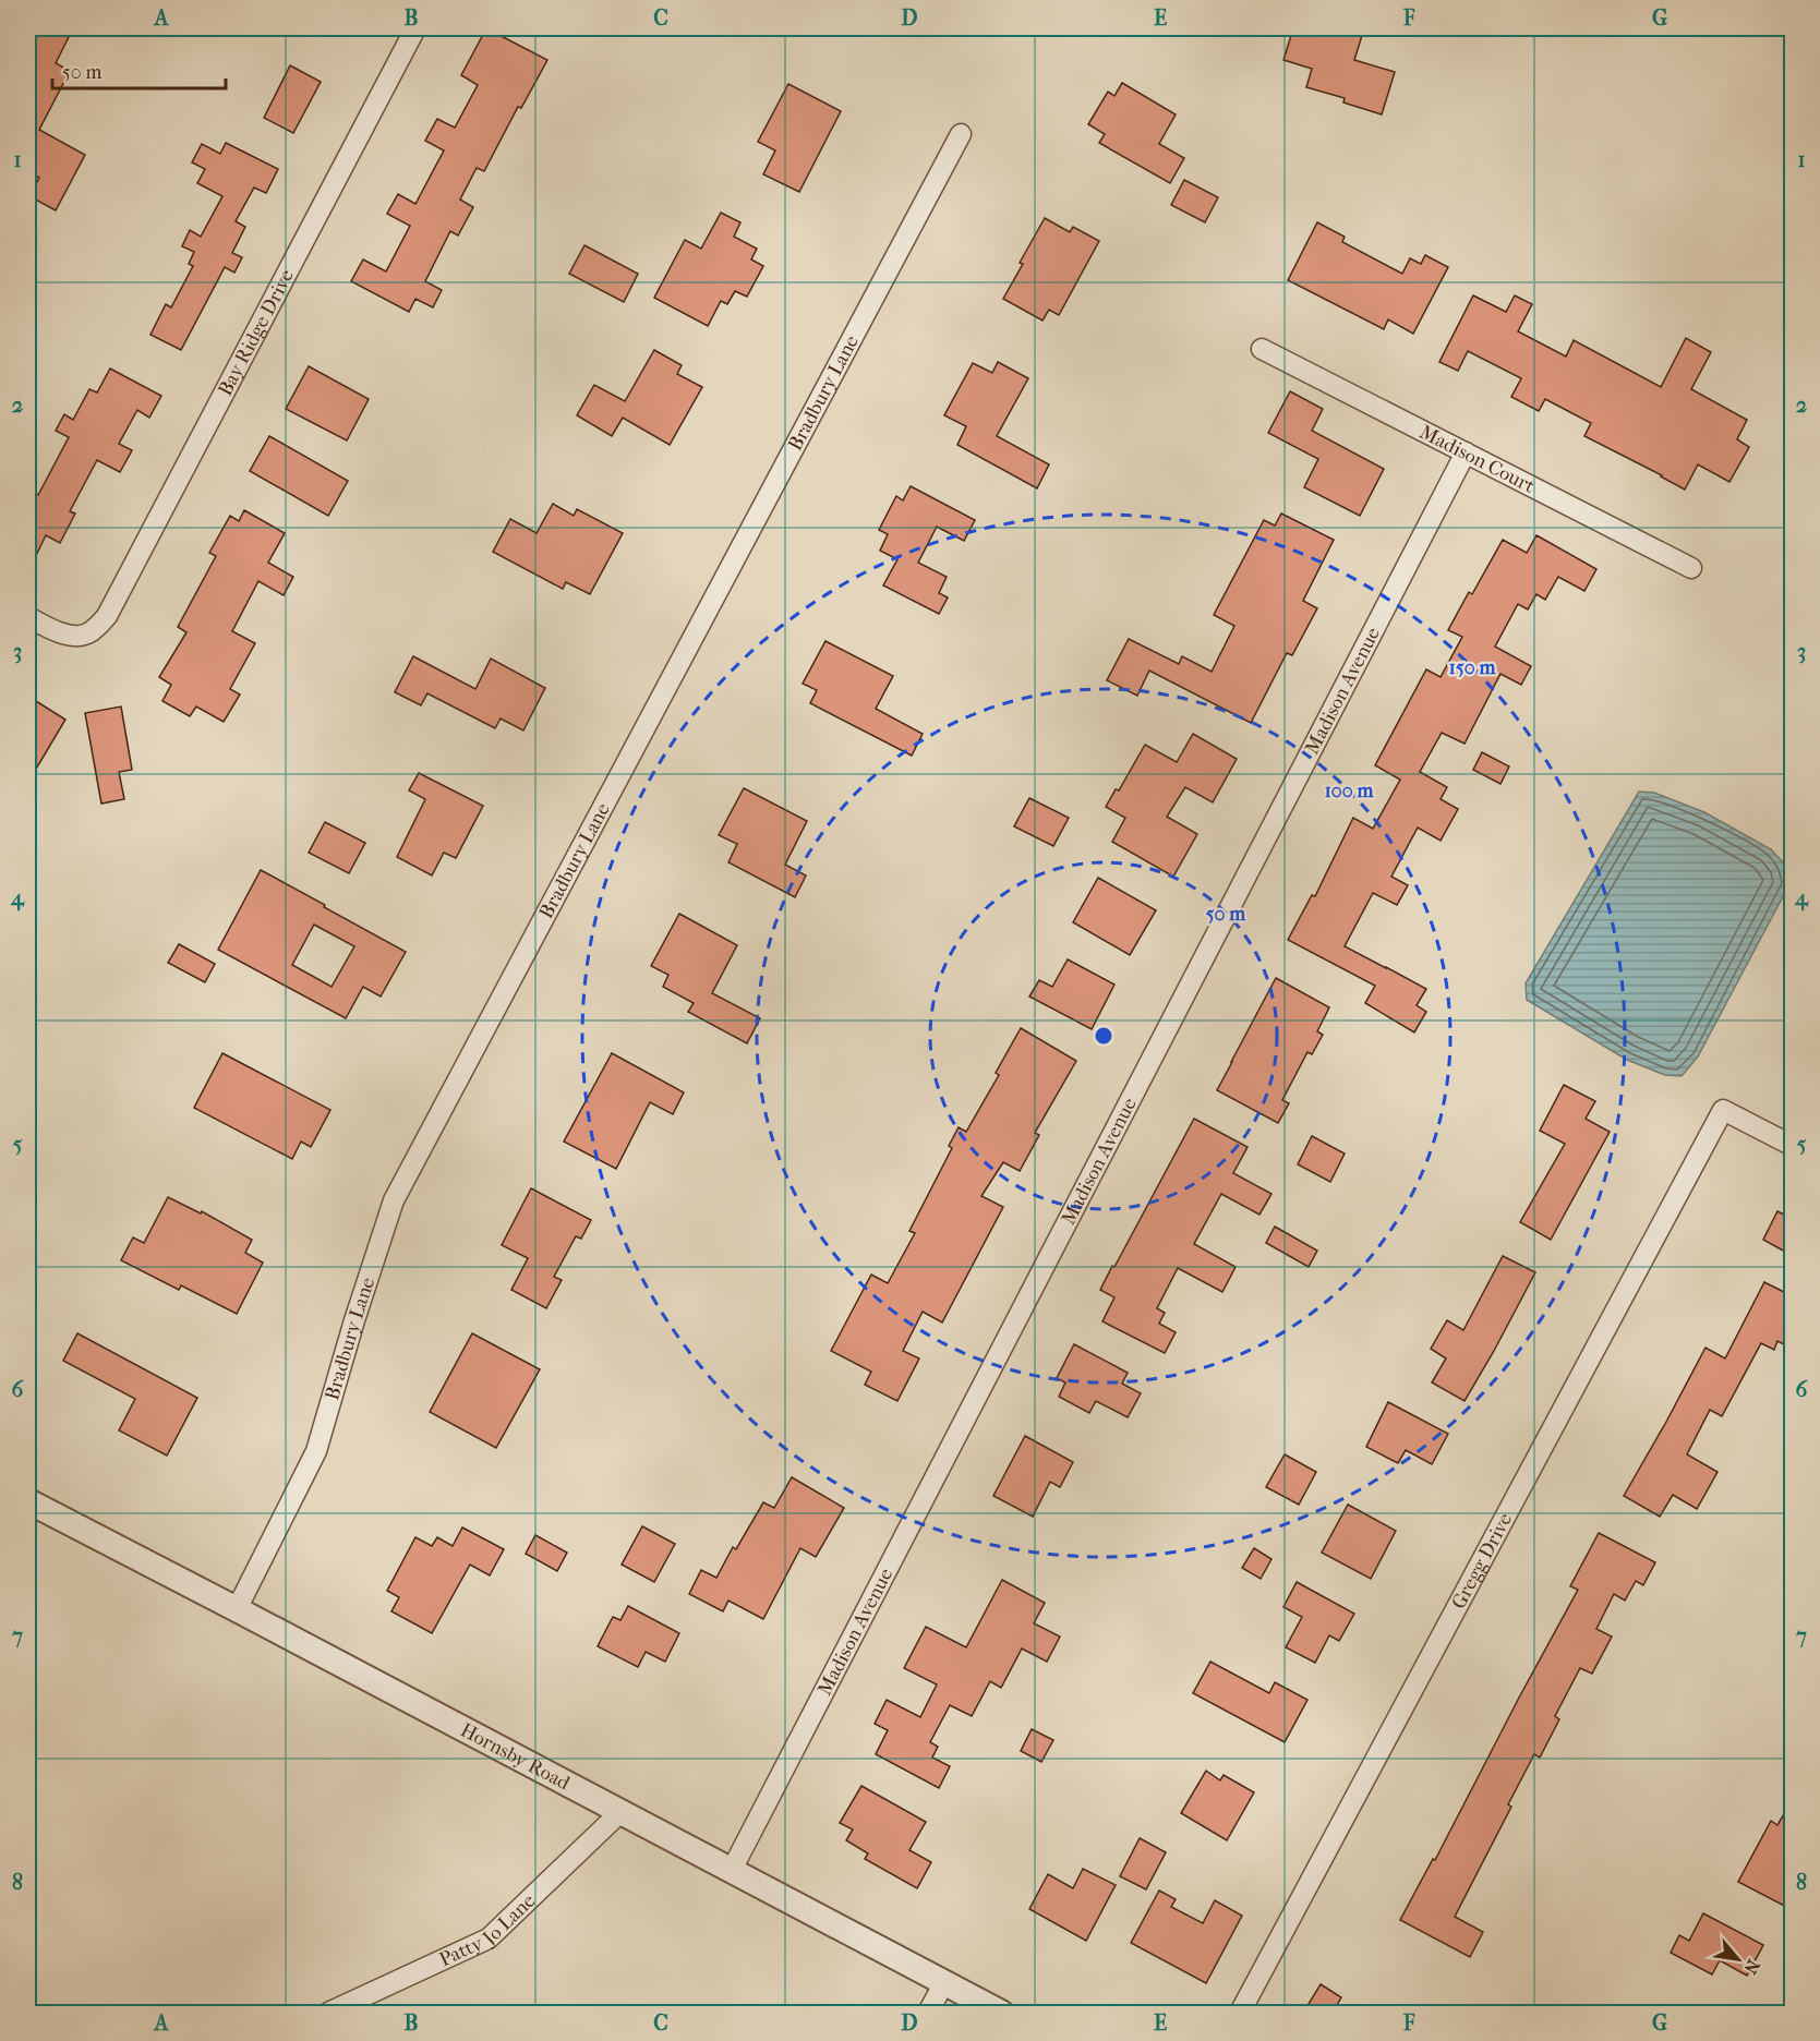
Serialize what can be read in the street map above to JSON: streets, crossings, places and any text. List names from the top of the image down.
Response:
{
  "streets": {
    "street": [
      "Bay Ridge Drive",
      "Bradbury Lane",
      "Madison Court",
      "Madison Avenue",
      "Gregg Drive",
      "Hornsby Road",
      "Patty Jo Lane"
    ]
  },
  "crossings": [
    ["Bradbury Lane", "Hornsby Road"],
    ["Madison Court", "Madison Avenue"],
    ["Madison Avenue", "Hornsby Road"],
    ["Hornsby Road", "Patty Jo Lane"]
  ],
  "scale_bar": "50 m",
  "north": "bottom right",
  "grid": {
    "columns": [
      "A",
      "B",
      "C",
      "D",
      "E",
      "F",
      "G"
    ],
    "rows": [
      "1",
      "2",
      "3",
      "4",
      "5",
      "6",
      "7",
      "8"
    ]
  },
  "rings": ["150 m", "100 m", "50 m"]
}
